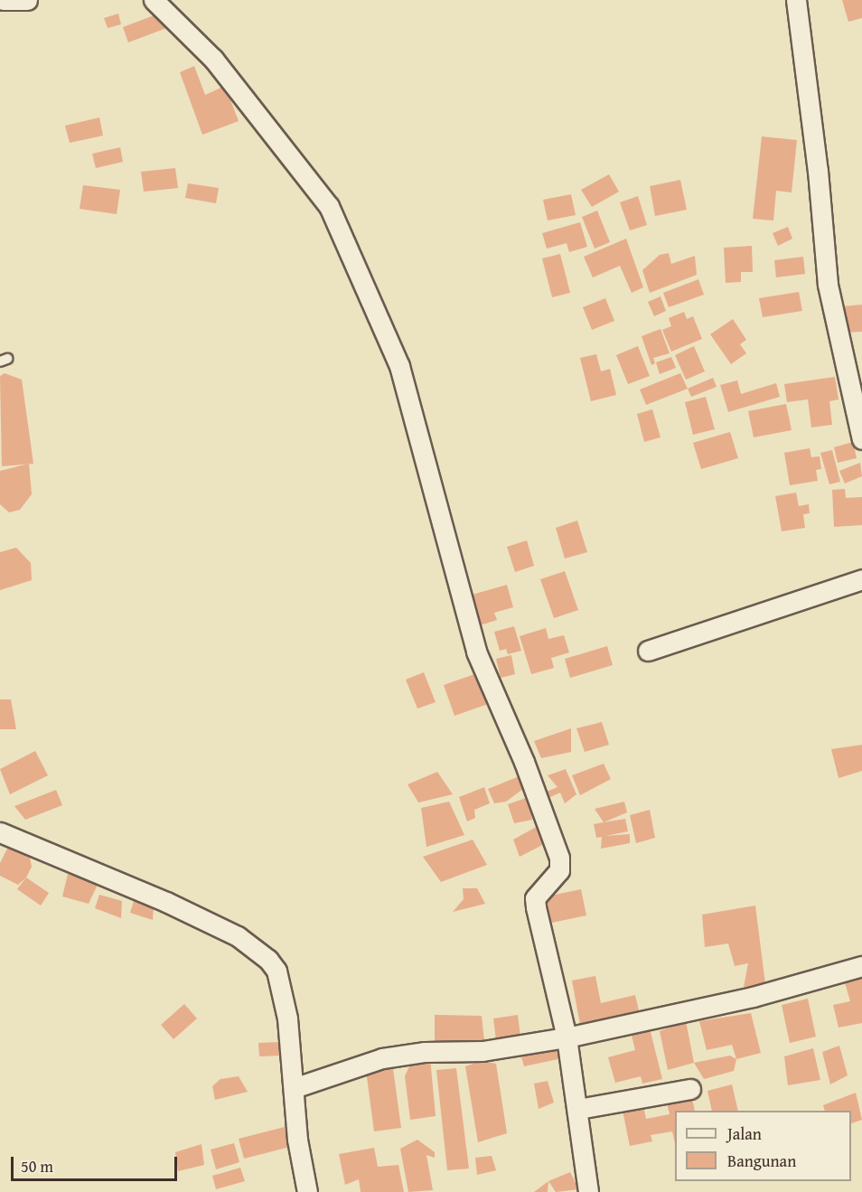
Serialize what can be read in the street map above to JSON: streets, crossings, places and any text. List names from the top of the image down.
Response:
{
  "legend": ["Jalan", "Bangunan"],
  "scale_bar": "50 m"
}
